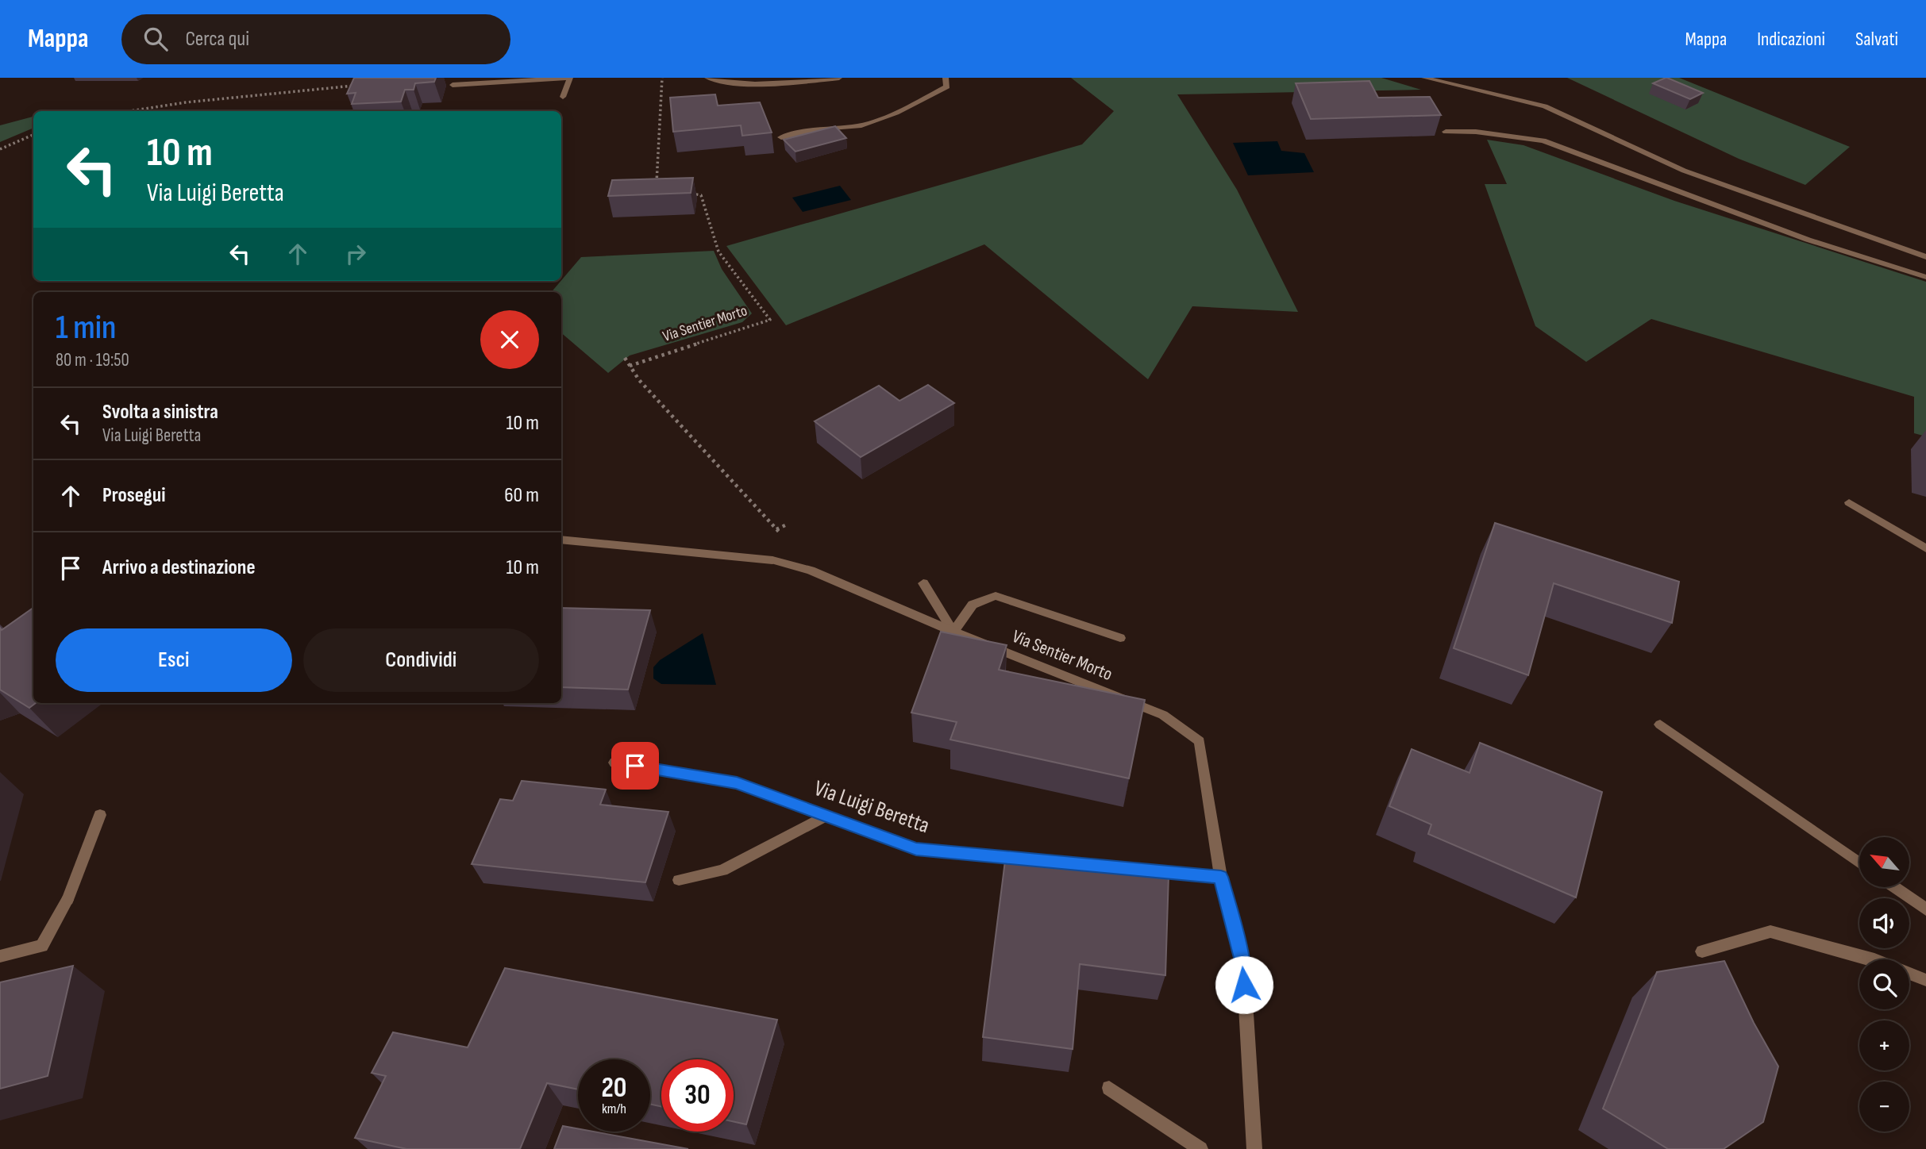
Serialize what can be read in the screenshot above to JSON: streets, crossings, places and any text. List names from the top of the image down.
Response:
{
  "streets": {
    "street": ["Via Sentier Morto", "Via Luigi Beretta"]
  },
  "north": "top left",
  "page": {
    "header": "Mappa",
    "search": "Cerca qui",
    "nav": ["Mappa", "Indicazioni", "Salvati"],
    "turn": ["10 m", "Via Luigi Beretta"],
    "heading": ["1 min", "80 m · 19:50"],
    "list": [
      {
        "name": "Svolta a sinistra",
        "note": "Via Luigi Beretta",
        "value": "10 m"
      },
      {
        "name": "Prosegui",
        "value": "60 m"
      },
      {
        "name": "Arrivo a destinazione",
        "value": "10 m"
      }
    ],
    "buttons": ["Esci", "Condividi"],
    "map_buttons": ["+", "−"],
    "speed": "20 km/h",
    "limit": "30"
  }
}
